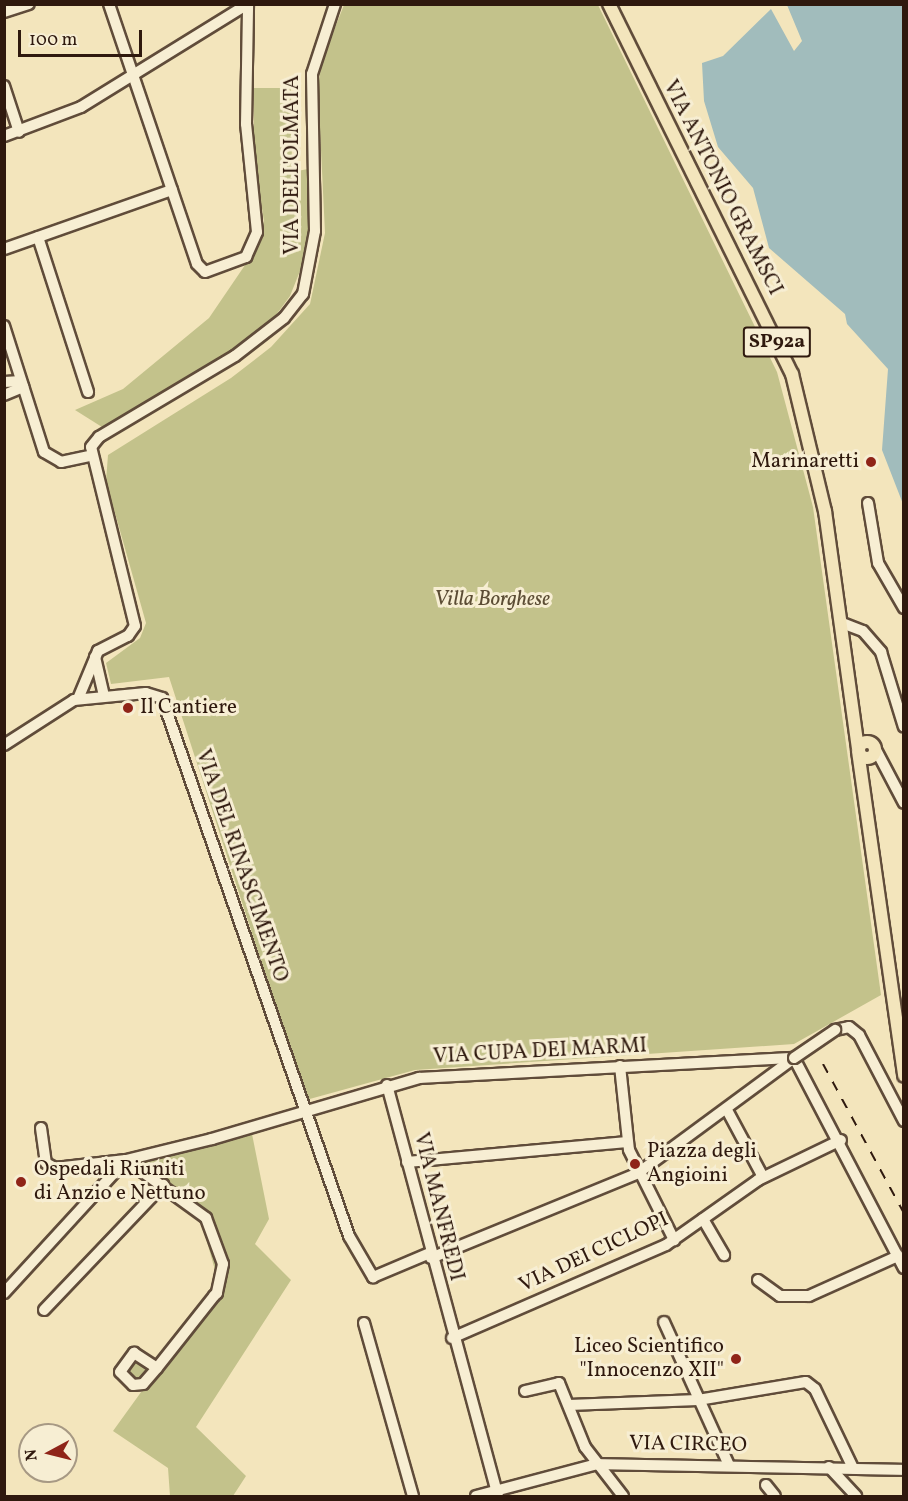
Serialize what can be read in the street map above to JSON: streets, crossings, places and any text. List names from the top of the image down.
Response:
{
  "streets": {
    "main road": ["VIA ANTONIO GRAMSCI", "SP92a"],
    "street": [
      "VIA DELL'OLMATA",
      "VIA DEL RINASCIMENTO",
      "VIA CUPA DEI MARMI",
      "VIA MANFREDI",
      "VIA DEI CICLOPI",
      "VIA CIRCEO"
    ]
  },
  "crossings": [
    ["VIA DEL RINASCIMENTO", "VIA CUPA DEI MARMI"],
    ["VIA DEL RINASCIMENTO", "VIA MANFREDI"],
    ["VIA CUPA DEI MARMI", "VIA MANFREDI"],
    ["VIA MANFREDI", "VIA DEI CICLOPI"],
    ["VIA MANFREDI", "VIA CIRCEO"]
  ],
  "parks": ["Villa Borghese"],
  "places": [
    "Marinaretti",
    "Il Cantiere",
    "Piazza degli Angioini",
    "Ospedali Riuniti di Anzio e Nettuno",
    "Liceo Scientifico \"Innocenzo XII\""
  ],
  "scale_bar": "100 m",
  "north": "left"
}
